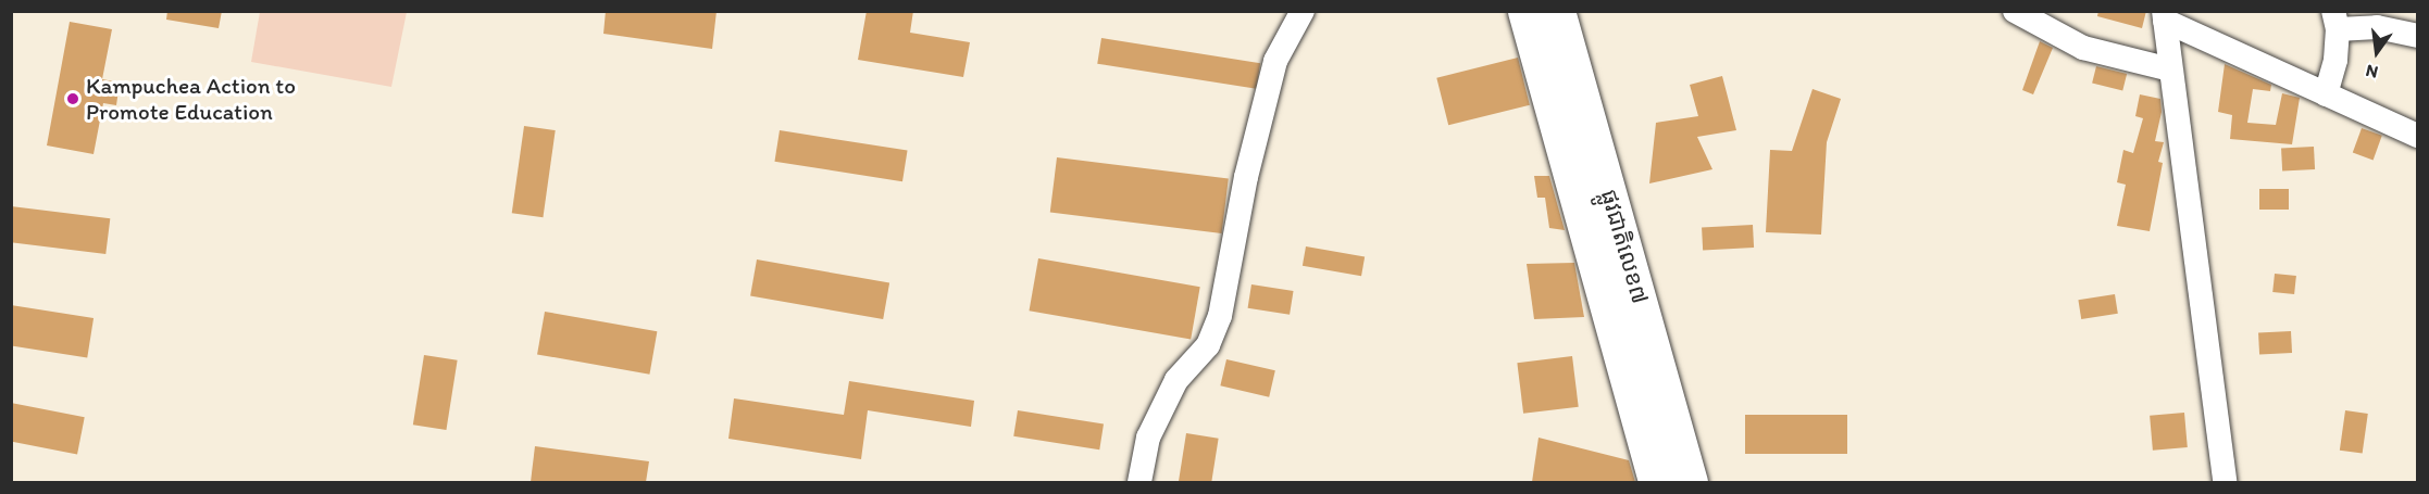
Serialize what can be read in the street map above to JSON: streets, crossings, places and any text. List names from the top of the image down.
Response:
{
  "streets": {
    "highway": ["ផ្លូវជាតិលេខ៧"]
  },
  "places": ["Kampuchea Action to Promote Education"],
  "north": "bottom"
}
